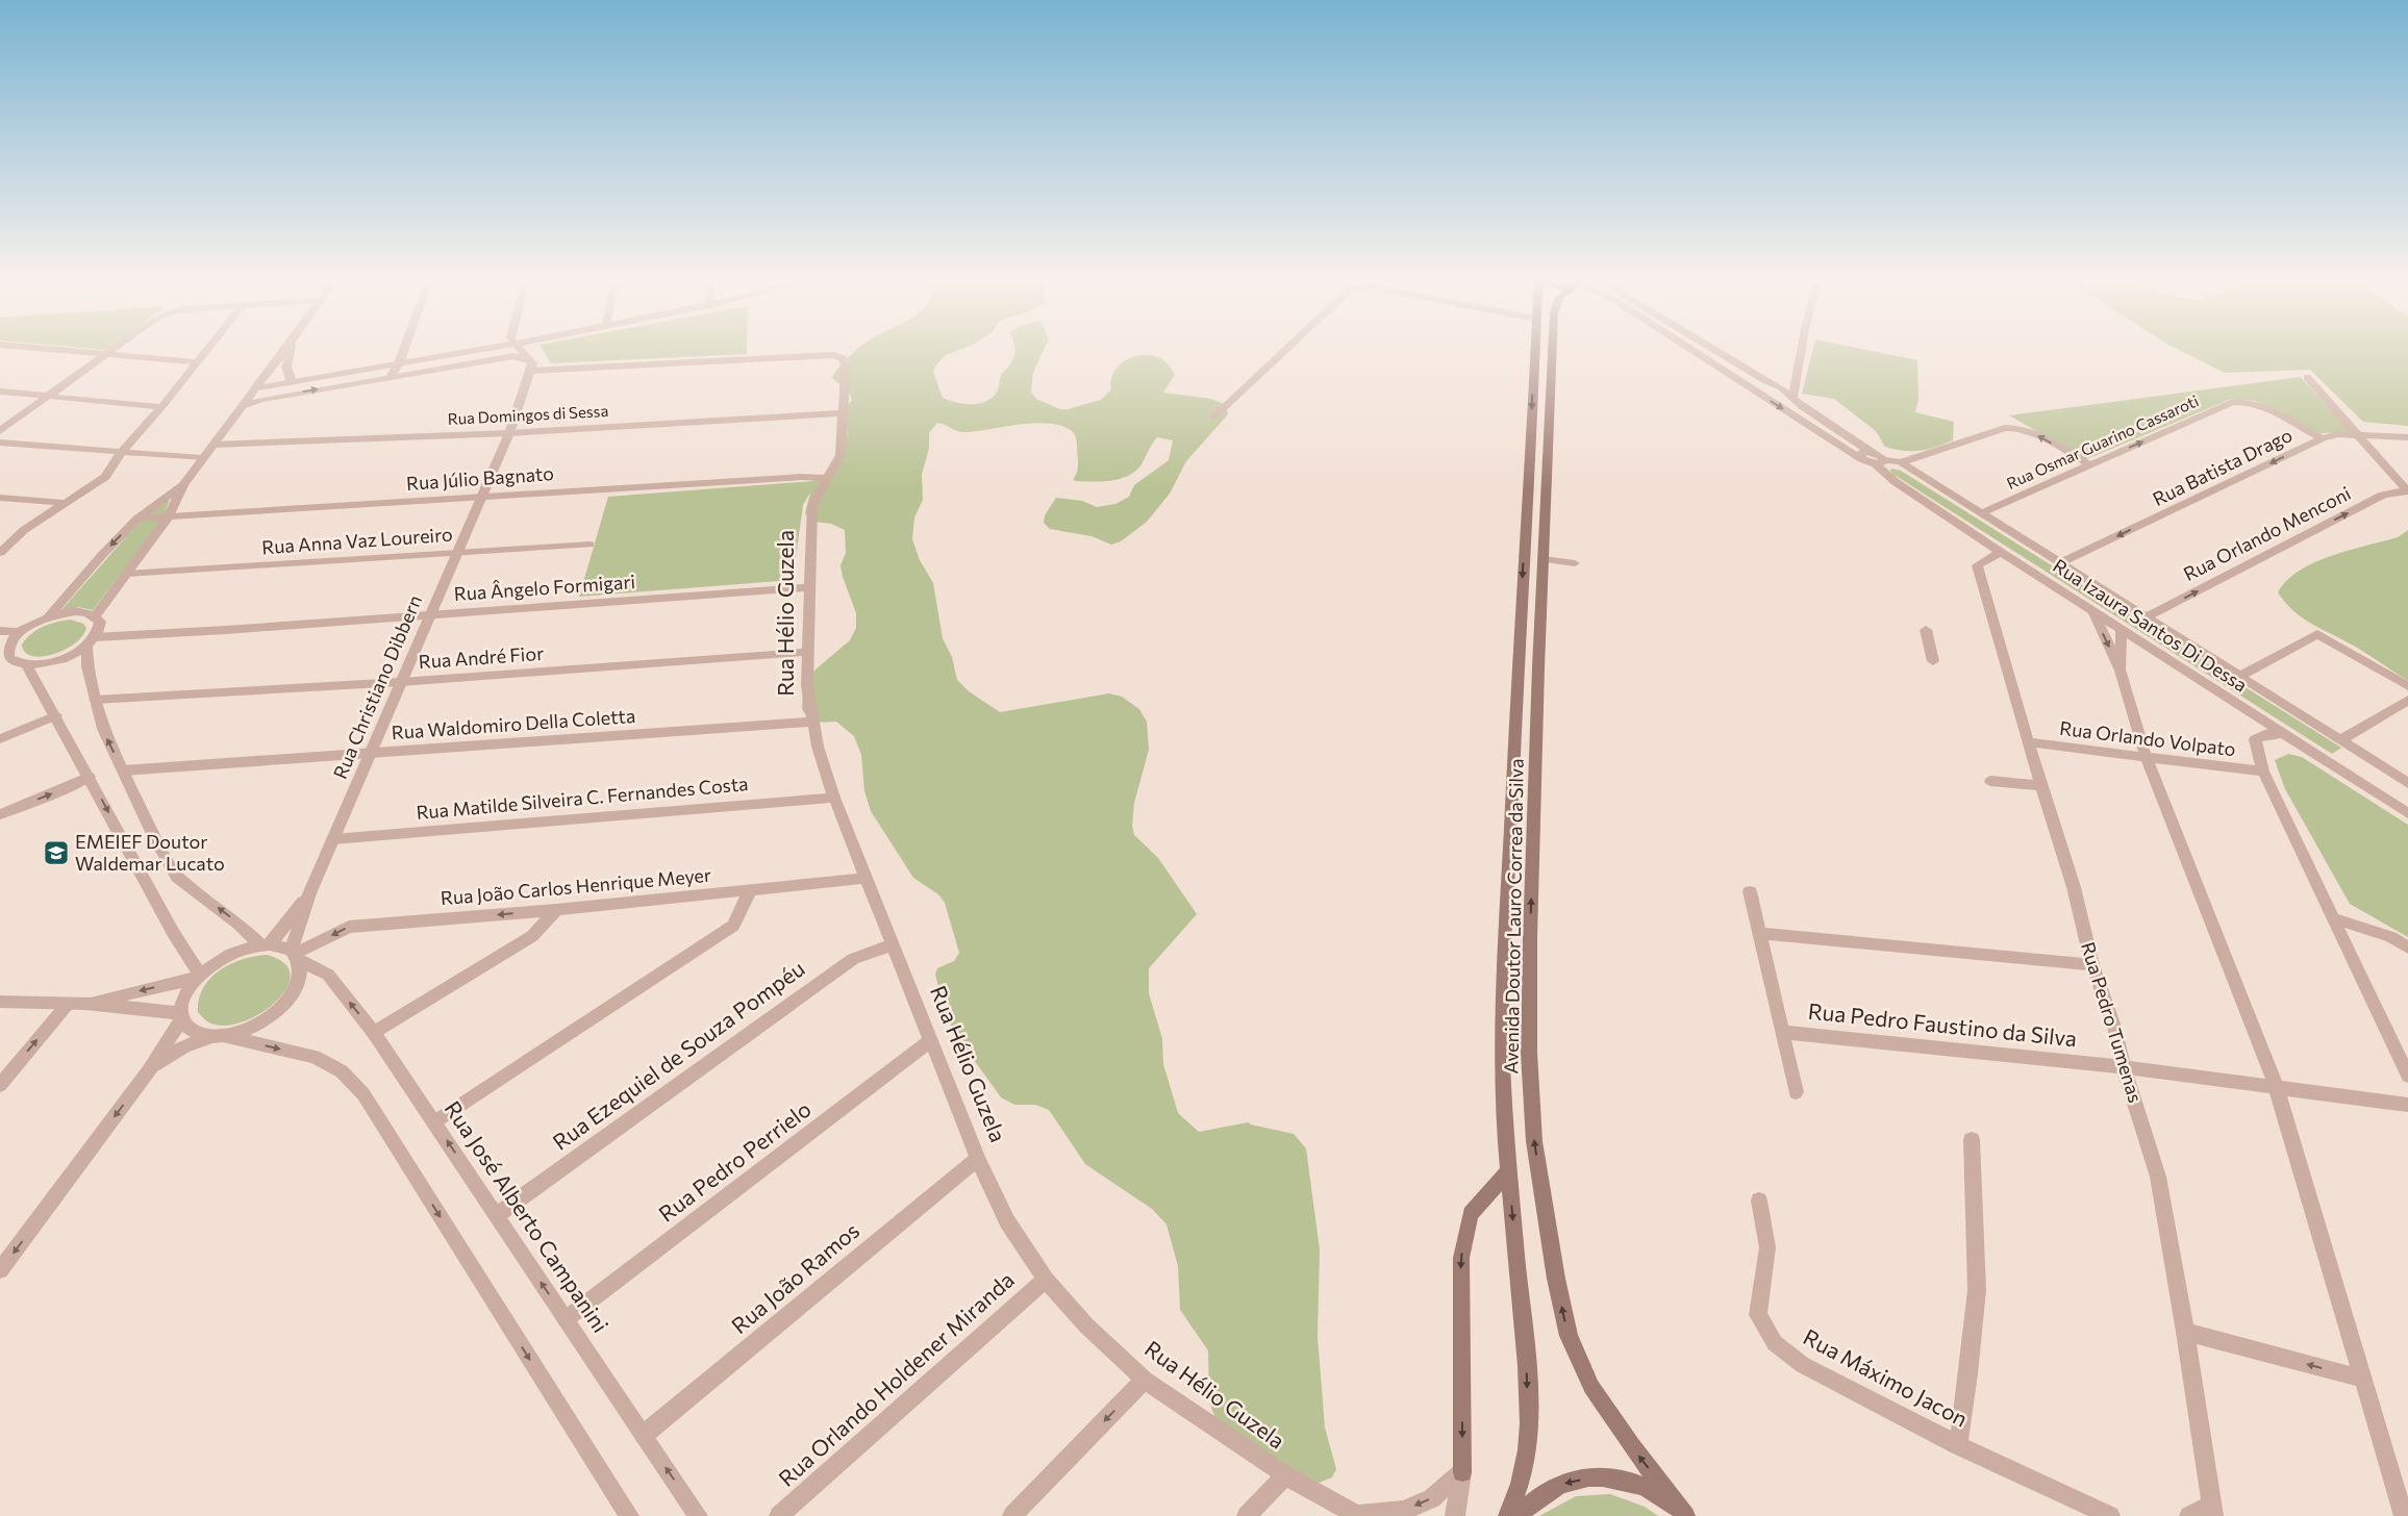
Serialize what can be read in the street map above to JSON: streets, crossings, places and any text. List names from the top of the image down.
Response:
{
  "streets": {
    "main road": ["Avenida Doutor Lauro Correa da Silva"],
    "street": [
      "Rua Domingos di Sessa",
      "Rua Osmar Guarino Cassaroti",
      "Rua Batista Drago",
      "Rua Júlio Bagnato",
      "Rua Orlando Menconi",
      "Rua Anna Vaz Loureiro",
      "Rua Ângelo Formigari",
      "Rua Hélio Guzela",
      "Rua Izaura Santos Di Dessa",
      "Rua André Fior",
      "Rua Christiano Dibbern",
      "Rua Waldomiro Della Coletta",
      "Rua Orlando Volpato",
      "Rua Matilde Silveira C. Fernandes Costa",
      "Rua João Carlos Henrique Meyer",
      "Rua Pedro Tumenas",
      "Rua Pedro Faustino da Silva",
      "Rua Ezequiel de Souza Pompéu",
      "Rua Pedro Perrielo",
      "Rua José Alberto Campanini",
      "Rua João Ramos",
      "Rua Máximo Jacon",
      "Rua Orlando Holdener Miranda"
    ]
  },
  "crossings": [
    ["Rua Domingos di Sessa", "Rua Hélio Guzela"],
    ["Rua Domingos di Sessa", "Rua Christiano Dibbern"],
    ["Rua Osmar Guarino Cassaroti", "Rua Batista Drago"],
    ["Rua Osmar Guarino Cassaroti", "Rua Izaura Santos Di Dessa"],
    ["Rua Batista Drago", "Rua Izaura Santos Di Dessa"],
    ["Rua Júlio Bagnato", "Rua Hélio Guzela"],
    ["Rua Júlio Bagnato", "Rua Christiano Dibbern"],
    ["Rua Orlando Menconi", "Rua Izaura Santos Di Dessa"],
    ["Rua Anna Vaz Loureiro", "Rua Christiano Dibbern"],
    ["Rua Ângelo Formigari", "Rua Hélio Guzela"],
    ["Rua Ângelo Formigari", "Rua Christiano Dibbern"],
    ["Rua Hélio Guzela", "Rua André Fior"],
    ["Rua Hélio Guzela", "Rua Christiano Dibbern"],
    ["Rua Hélio Guzela", "Rua Waldomiro Della Coletta"],
    ["Rua Hélio Guzela", "Rua Matilde Silveira C. Fernandes Costa"],
    ["Rua Hélio Guzela", "Rua João Carlos Henrique Meyer"],
    ["Rua Hélio Guzela", "Rua Ezequiel de Souza Pompéu"],
    ["Rua Hélio Guzela", "Rua Pedro Perrielo"],
    ["Rua Hélio Guzela", "Rua João Ramos"],
    ["Rua Hélio Guzela", "Rua Orlando Holdener Miranda"],
    ["Rua Izaura Santos Di Dessa", "Rua Pedro Tumenas"],
    ["Rua André Fior", "Rua Christiano Dibbern"],
    ["Rua Christiano Dibbern", "Rua Waldomiro Della Coletta"],
    ["Rua Christiano Dibbern", "Rua Matilde Silveira C. Fernandes Costa"],
    ["Rua Christiano Dibbern", "Rua João Carlos Henrique Meyer"],
    ["Rua Christiano Dibbern", "Rua José Alberto Campanini"],
    ["Rua Orlando Volpato", "Rua Pedro Tumenas"],
    ["Rua João Carlos Henrique Meyer", "Rua José Alberto Campanini"],
    ["Rua Pedro Tumenas", "Rua Pedro Faustino da Silva"],
    ["Rua Ezequiel de Souza Pompéu", "Rua José Alberto Campanini"],
    ["Rua Pedro Perrielo", "Rua José Alberto Campanini"],
    ["Rua José Alberto Campanini", "Rua João Ramos"]
  ],
  "one_way": ["Rua Osmar Guarino Cassaroti", "Rua Batista Drago", "Rua Orlando Menconi"],
  "places": {
    "school or university": ["EMEIEF Doutor Waldemar Lucato"]
  }
}
